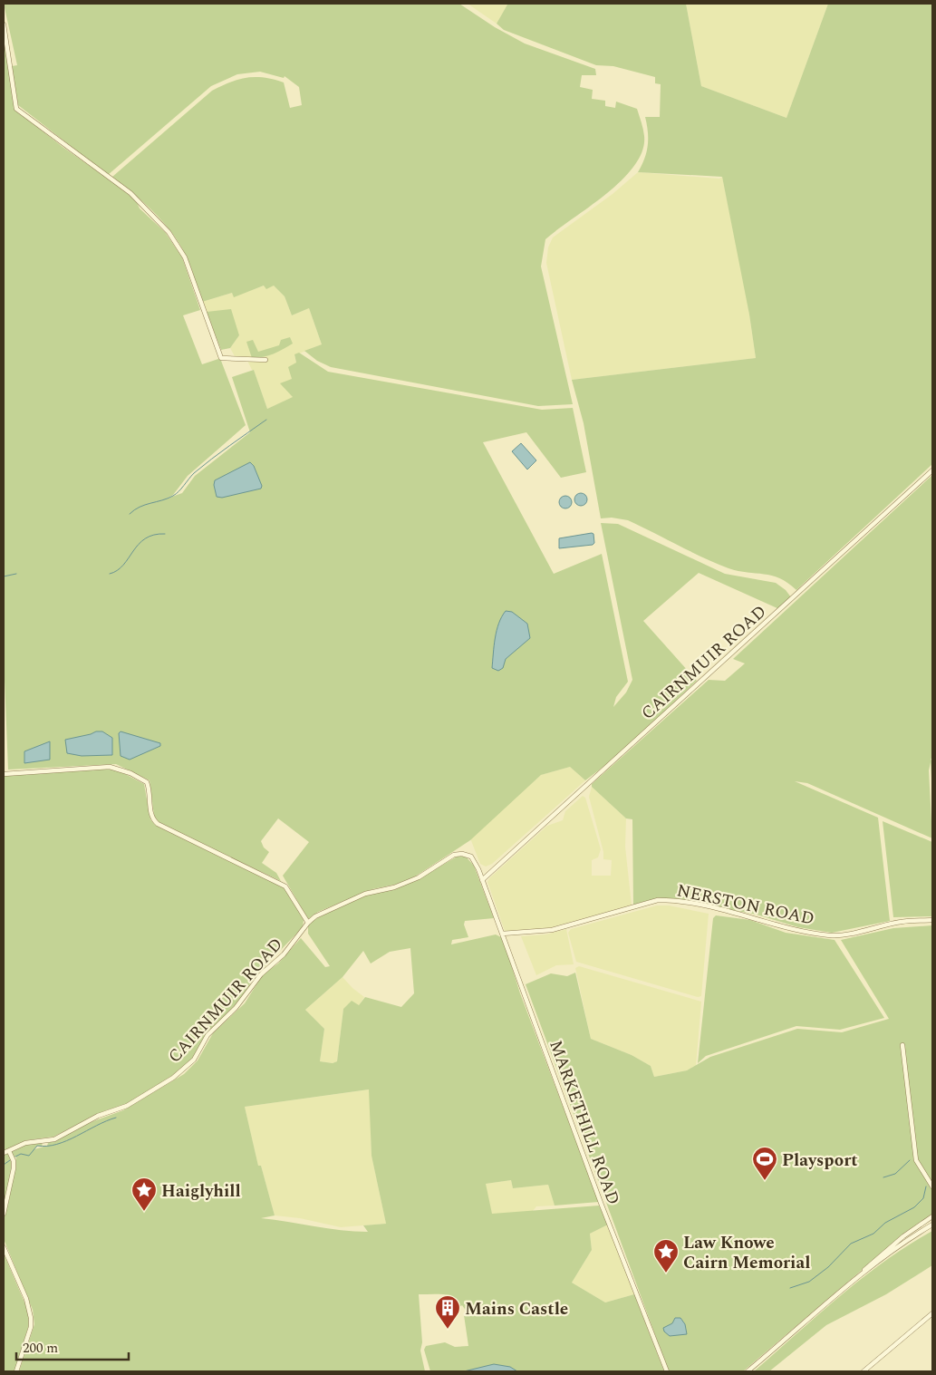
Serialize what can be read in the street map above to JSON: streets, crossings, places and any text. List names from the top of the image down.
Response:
{
  "streets": {
    "street": ["CAIRNMUIR ROAD", "NERSTON ROAD", "MARKETHILL ROAD"]
  },
  "crossings": [
    ["CAIRNMUIR ROAD", "MARKETHILL ROAD"],
    ["NERSTON ROAD", "MARKETHILL ROAD"]
  ],
  "places": {
    "sports": ["Playsport"],
    "place": ["Haiglyhill", "Law Knowe Cairn Memorial"],
    "building": ["Mains Castle"]
  },
  "scale_bar": "200 m"
}
